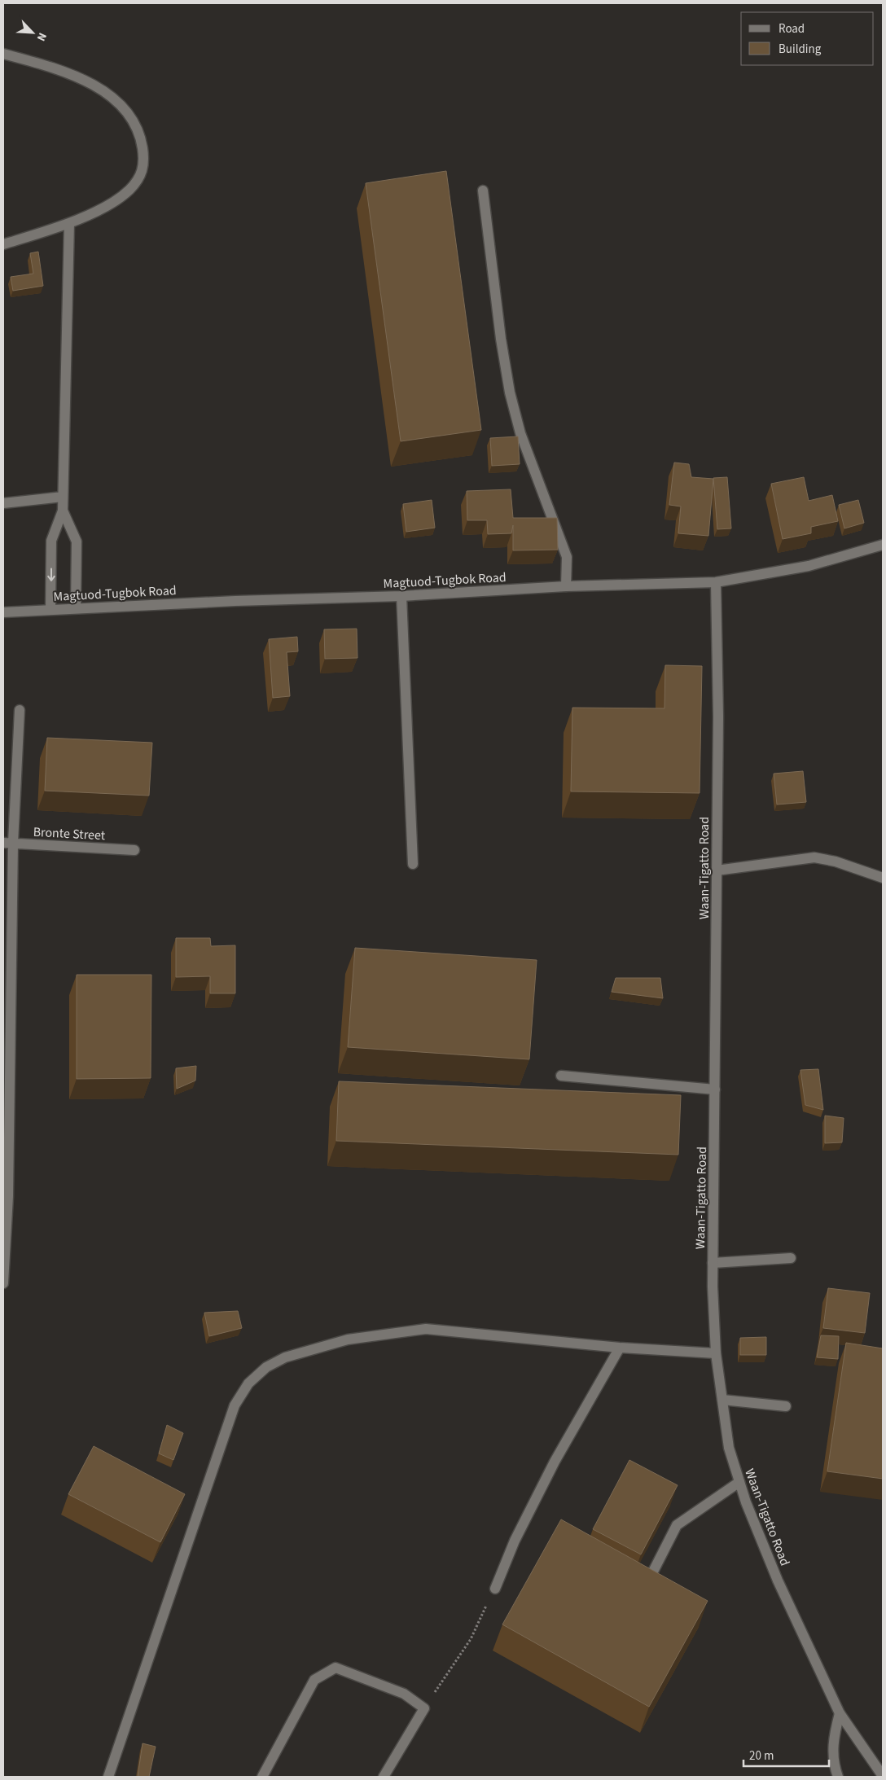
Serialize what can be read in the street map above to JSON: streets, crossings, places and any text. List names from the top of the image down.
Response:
{
  "streets": {
    "street": ["Magtuod-Tugbok Road", "Bronte Street", "Waan-Tigatto Road"]
  },
  "crossings": [
    ["Magtuod-Tugbok Road", "Waan-Tigatto Road"]
  ],
  "legend": ["Road", "Building"],
  "scale_bar": "20 m",
  "north": "bottom right"
}
